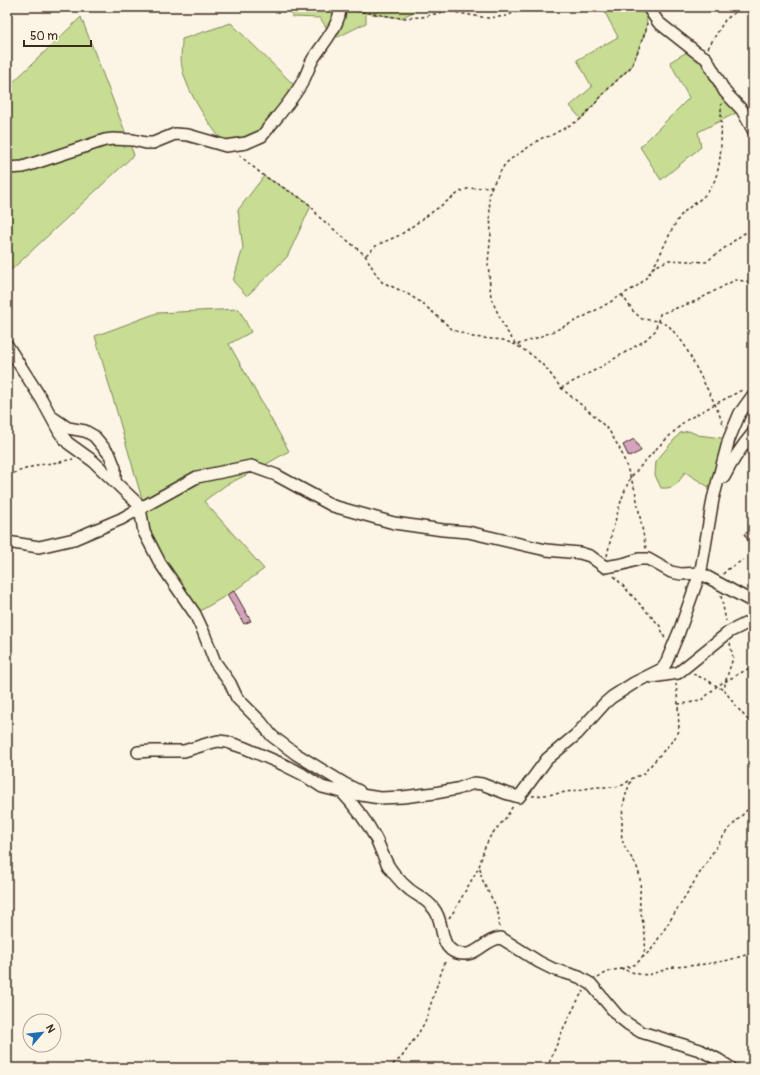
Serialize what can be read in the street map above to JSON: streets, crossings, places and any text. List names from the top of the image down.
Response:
{
  "scale_bar": "50 m",
  "north": "top right"
}
